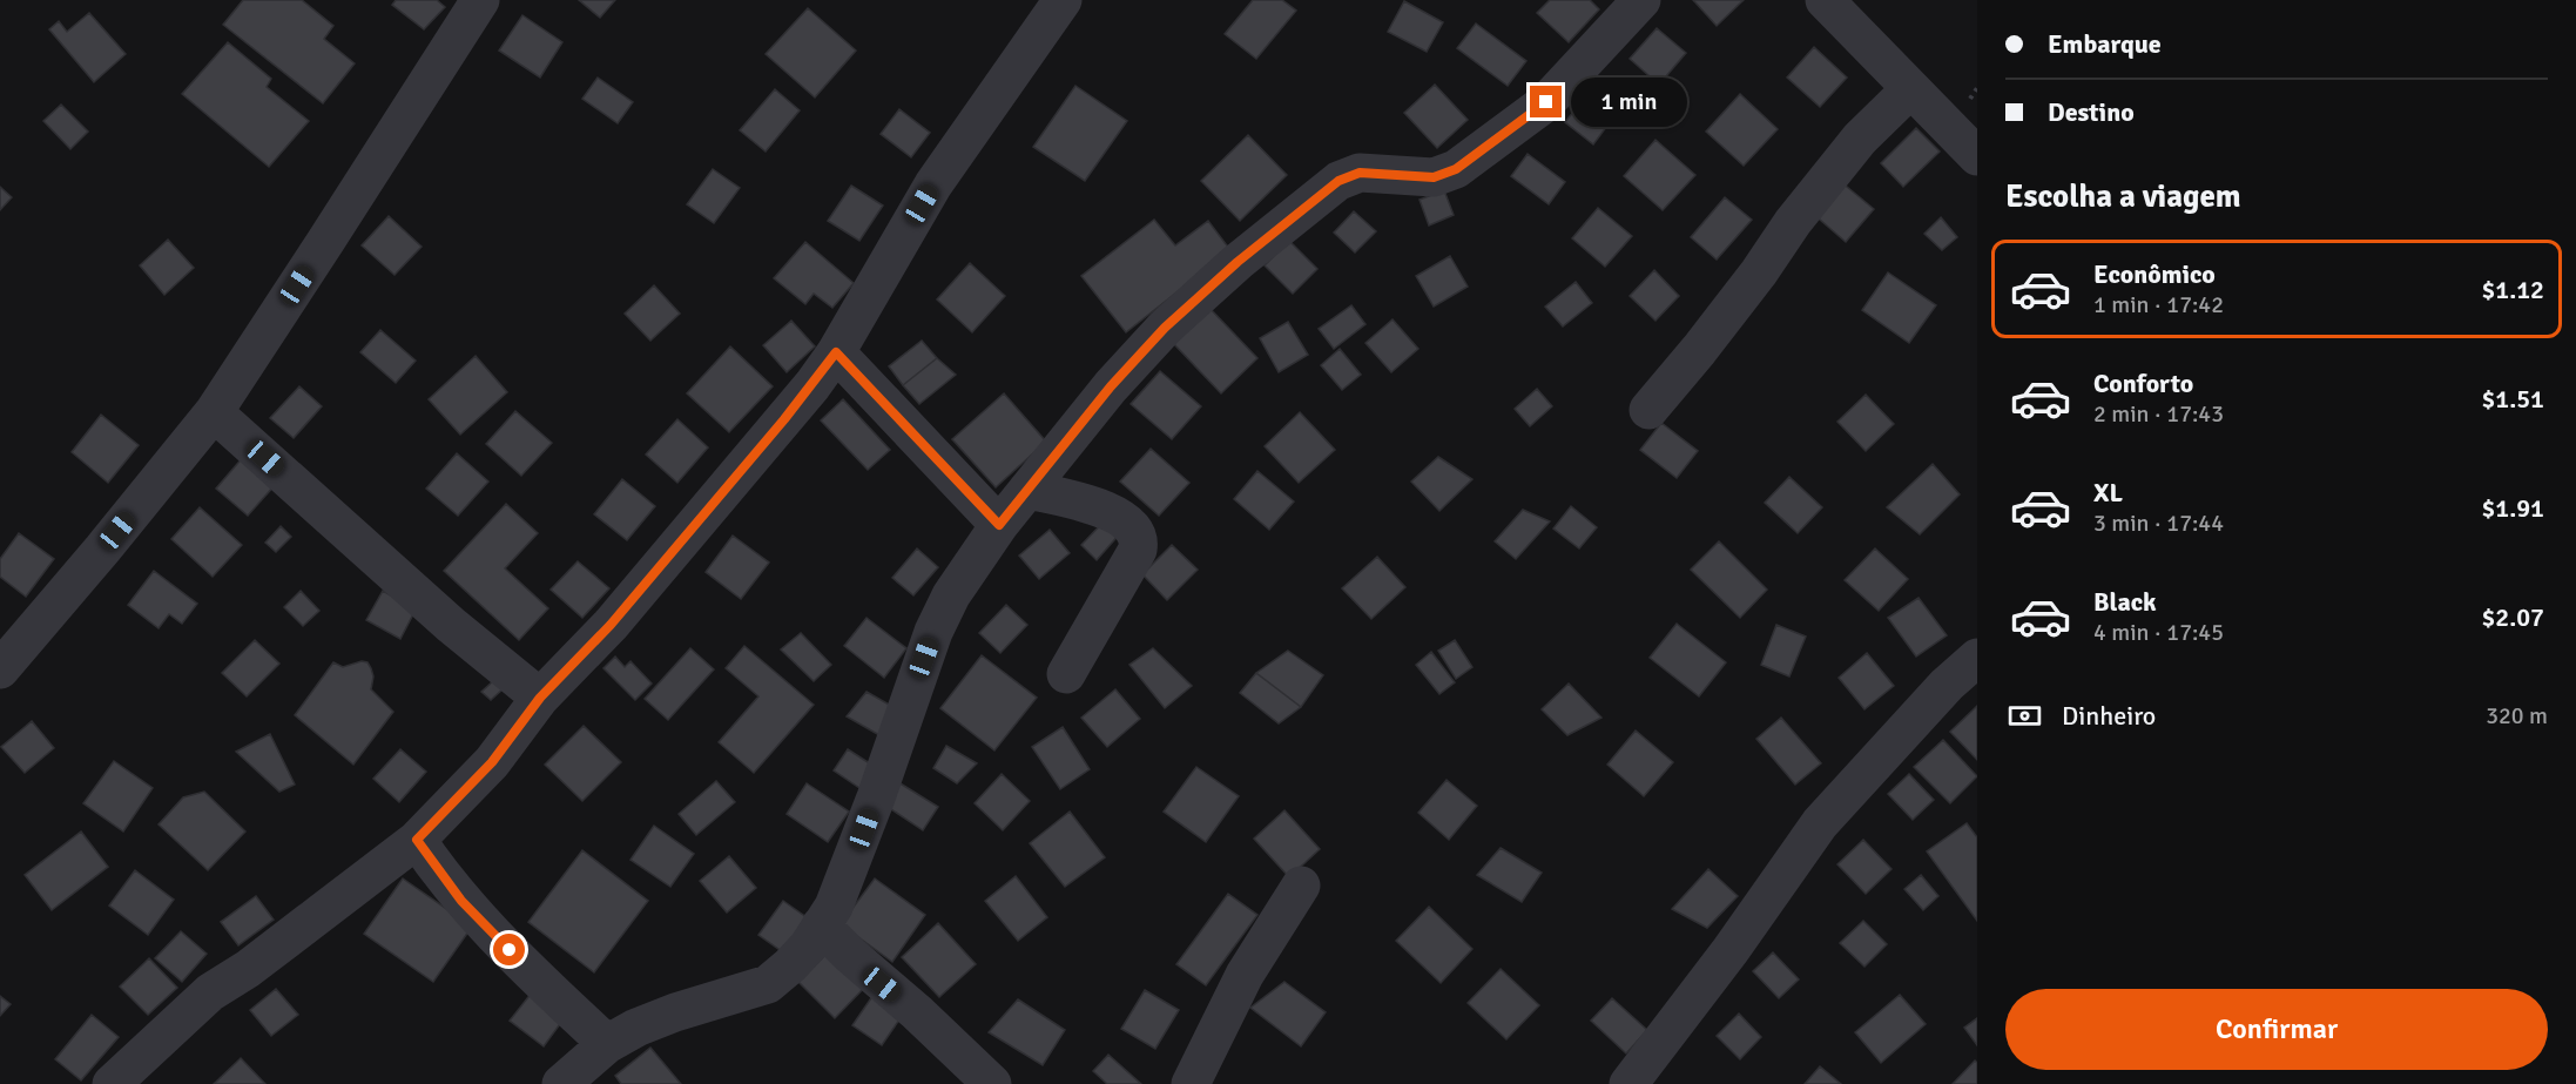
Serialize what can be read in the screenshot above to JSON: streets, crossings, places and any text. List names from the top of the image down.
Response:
{
  "page": {
    "banner": ["Embarque", "Destino"],
    "bubble": "1 min",
    "heading": "Escolha a viagem",
    "list": [
      {
        "name": "Econômico",
        "note": "1 min · 17:42",
        "value": "$1.12"
      },
      {
        "name": "Conforto",
        "note": "2 min · 17:43",
        "value": "$1.51"
      },
      {
        "name": "XL",
        "note": "3 min · 17:44",
        "value": "$1.91"
      },
      {
        "name": "Black",
        "note": "4 min · 17:45",
        "value": "$2.07"
      }
    ],
    "pay": ["Dinheiro", "320 m"],
    "buttons": "Confirmar"
  }
}
